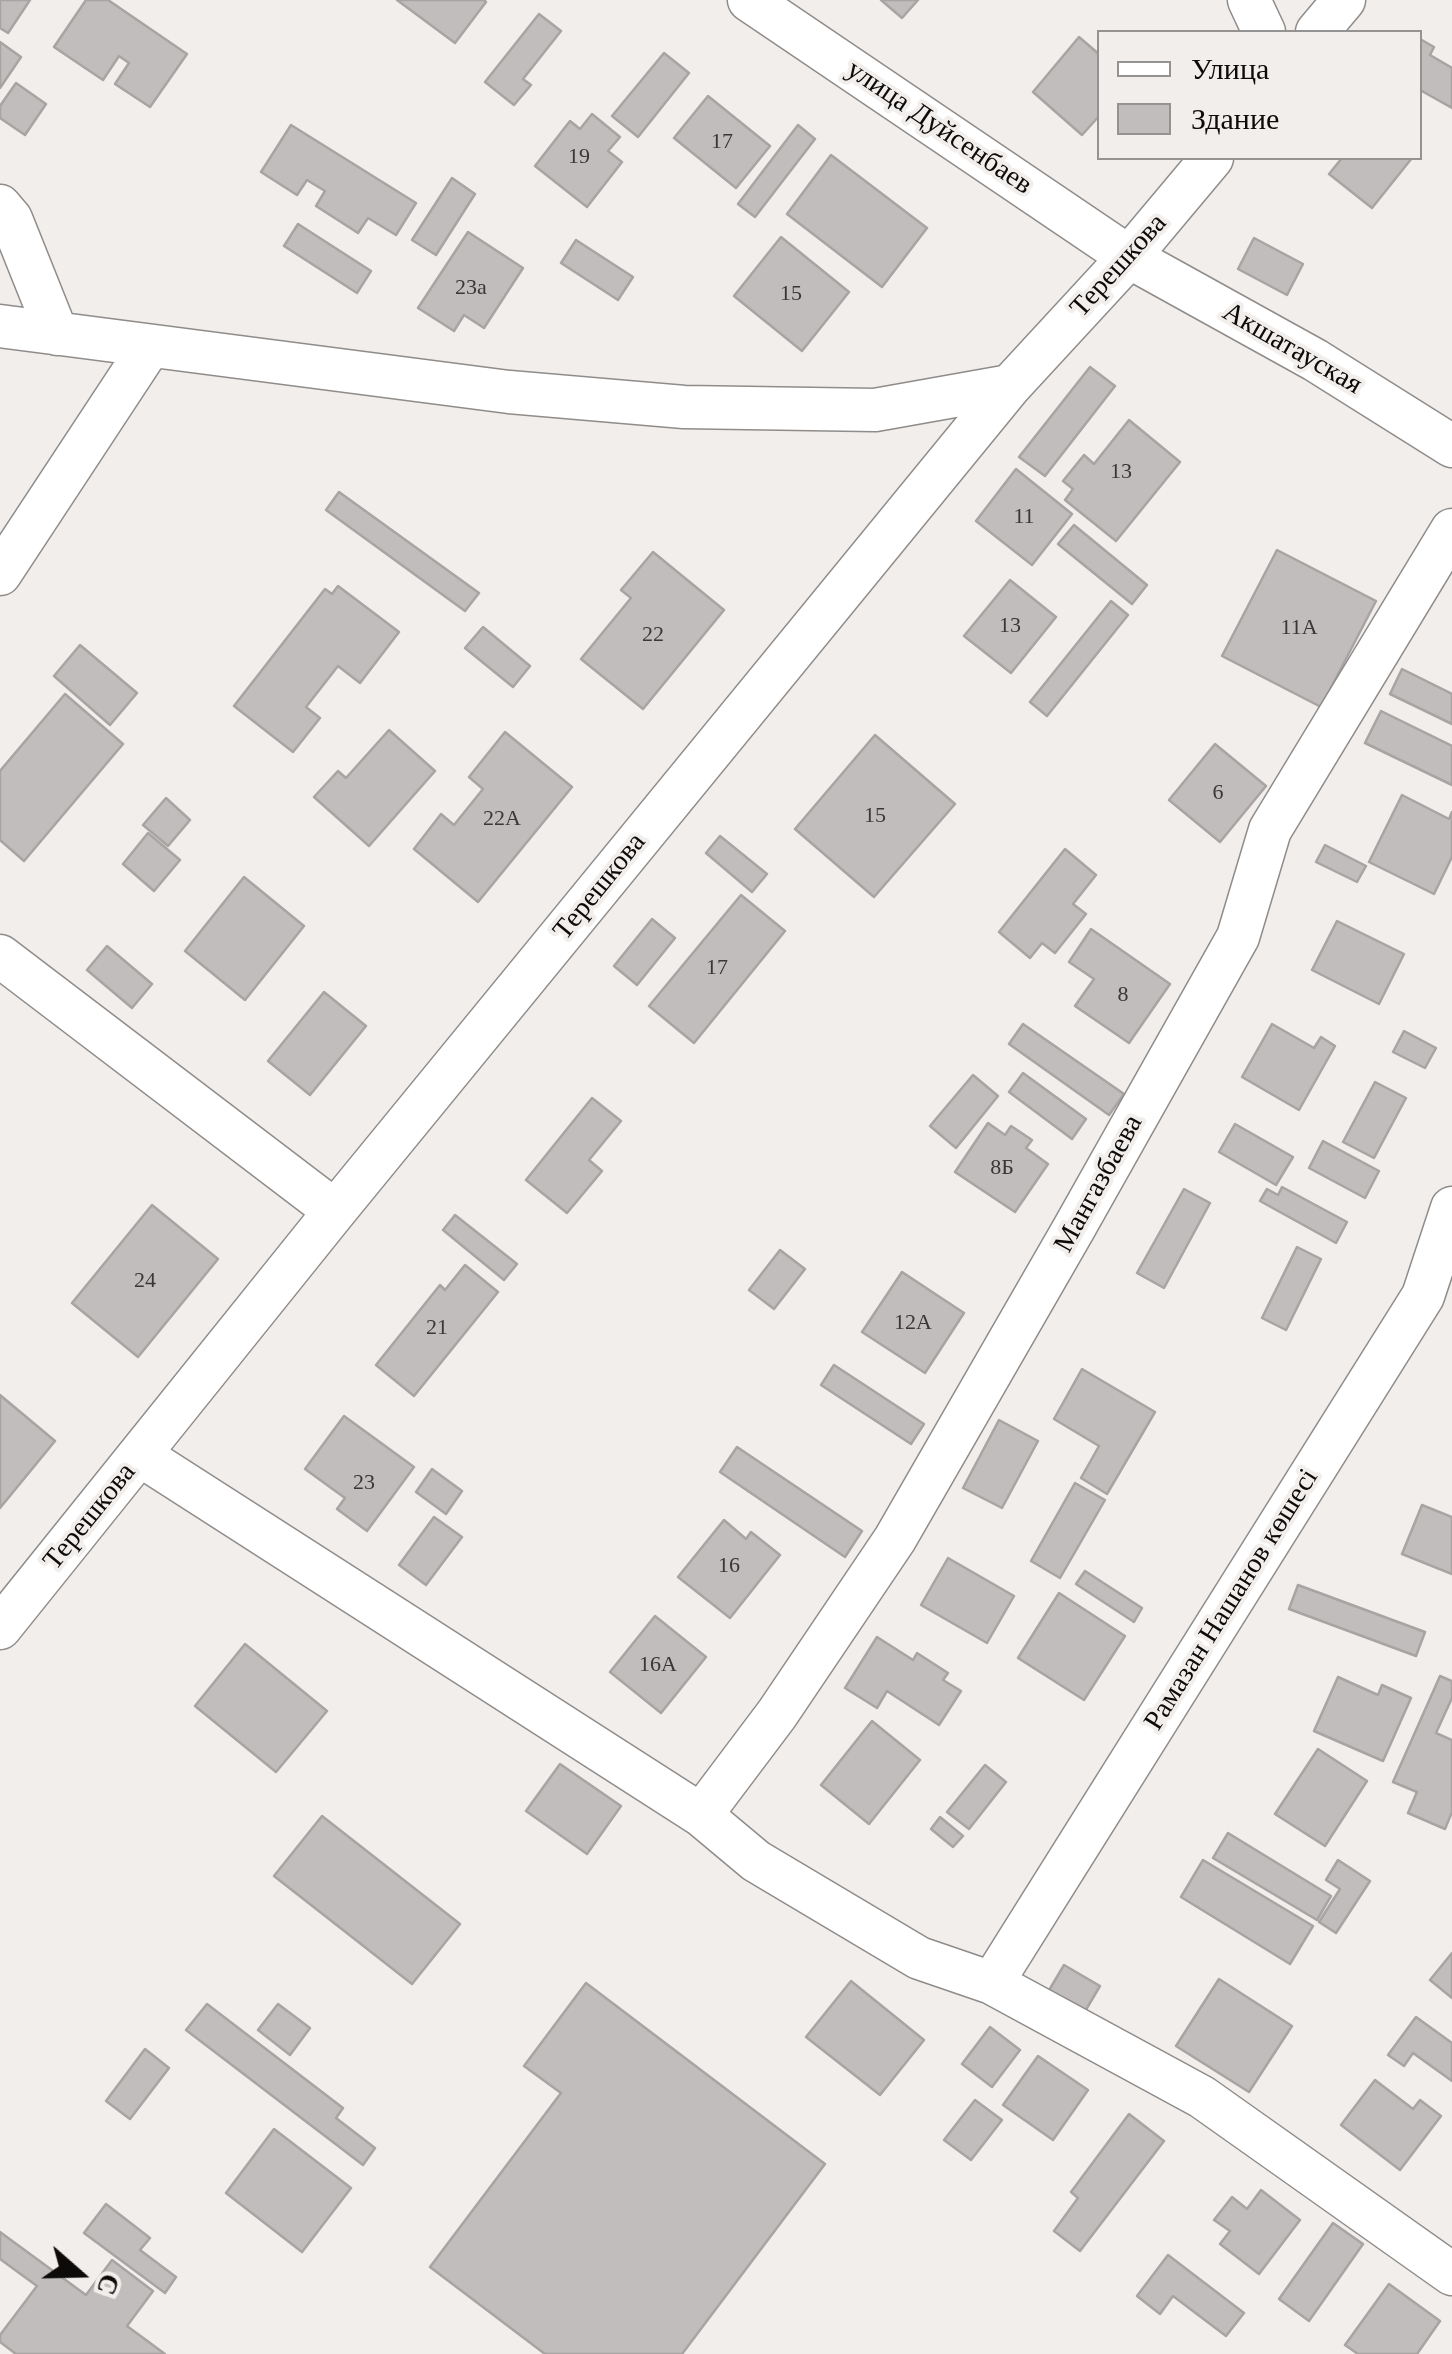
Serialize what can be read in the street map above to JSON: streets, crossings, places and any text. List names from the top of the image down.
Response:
{
  "streets": {
    "street": [
      "улица Дуйсенбаев",
      "Терешкова",
      "Акшатауская",
      "Мангазбаева",
      "Рамазан Нашанов көшесі"
    ]
  },
  "crossings": [
    ["улица Дуйсенбаев", "Терешкова"],
    ["улица Дуйсенбаев", "Акшатауская"],
    ["Терешкова", "Акшатауская"]
  ],
  "house_numbers": [
    "17",
    "19",
    "23а",
    "15",
    "13",
    "11",
    "13",
    "11А",
    "22",
    "6",
    "15",
    "22А",
    "17",
    "8",
    "8Б",
    "24",
    "12А",
    "21",
    "23",
    "16",
    "16А"
  ],
  "legend": ["Улица", "Здание"],
  "north": "right"
}
